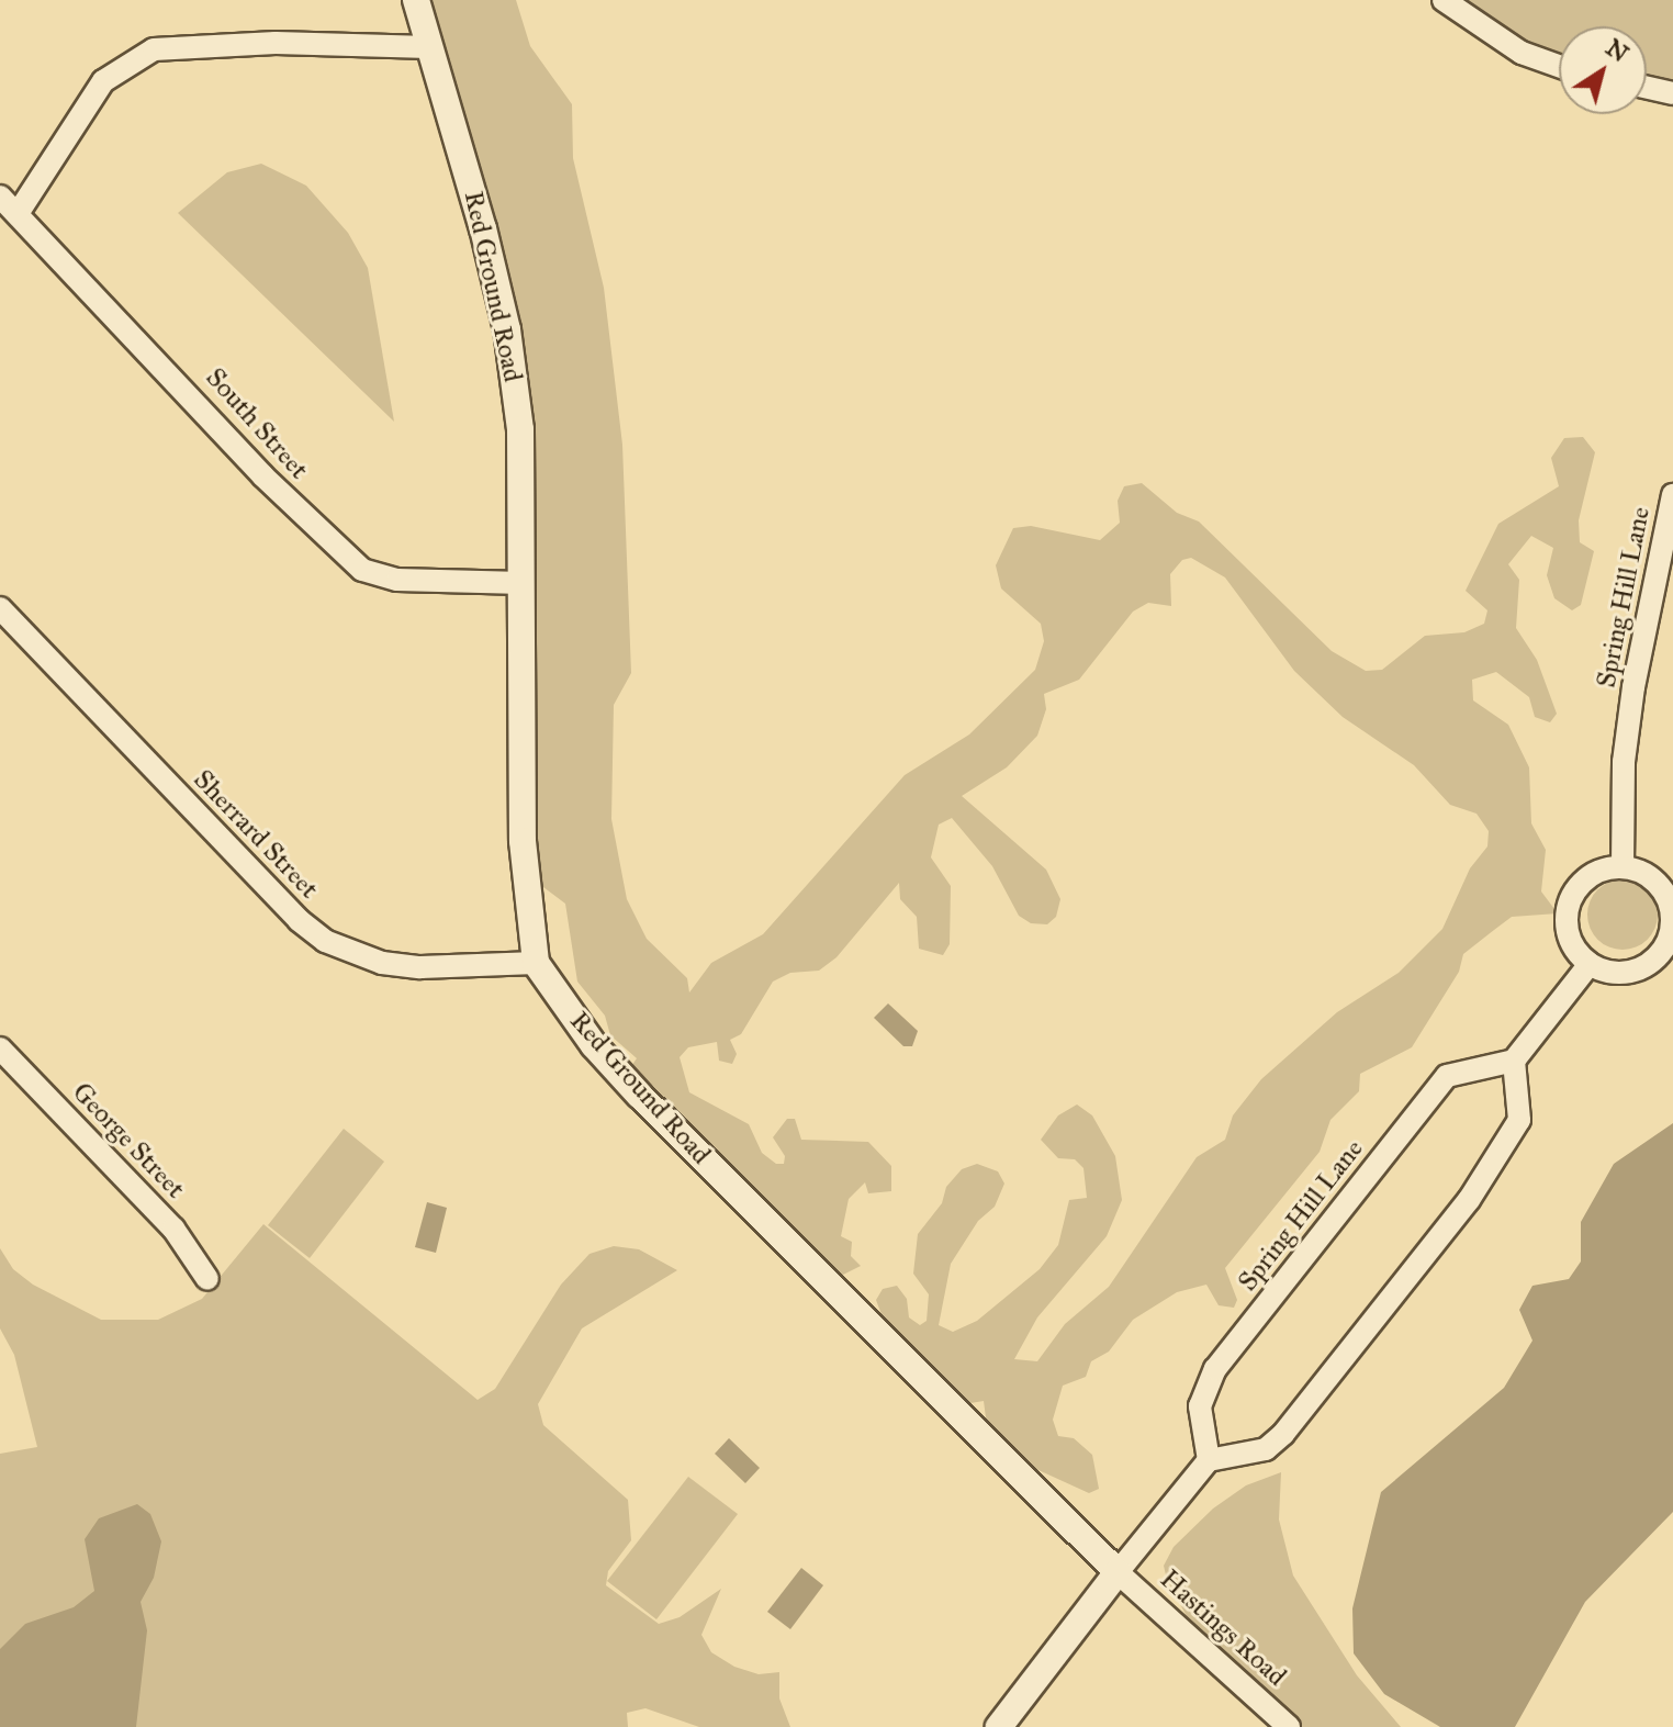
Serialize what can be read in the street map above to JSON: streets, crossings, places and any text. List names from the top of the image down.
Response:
{
  "streets": {
    "street": [
      "Red Ground Road",
      "South Street",
      "Spring Hill Lane",
      "Sherrard Street",
      "George Street",
      "Hastings Road"
    ]
  },
  "crossings": [
    ["Red Ground Road", "South Street"],
    ["Red Ground Road", "Sherrard Street"],
    ["Red Ground Road", "Hastings Road"]
  ],
  "north": "top right"
}
